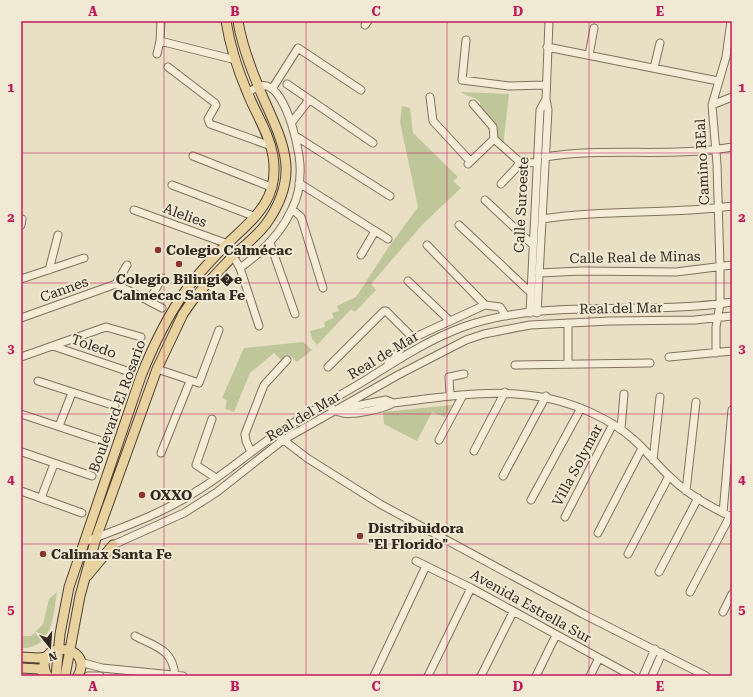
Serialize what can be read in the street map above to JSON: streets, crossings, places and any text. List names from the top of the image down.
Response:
{
  "streets": {
    "main road": ["Boulevard El Rosario"],
    "street": [
      "Camino REal",
      "Calle Suroeste",
      "Alelies",
      "Calle Real de Minas",
      "Cannes",
      "Real del Mar",
      "Toledo",
      "Real de Mar",
      "Villa Solymar",
      "Avenida Estrella Sur"
    ]
  },
  "crossings": [
    ["Camino REal", "Calle Real de Minas"],
    ["Camino REal", "Real del Mar"],
    ["Camino REal", "Real de Mar"],
    ["Calle Suroeste", "Calle Real de Minas"],
    ["Calle Suroeste", "Real de Mar"],
    ["Alelies", "Boulevard El Rosario"],
    ["Real de Mar", "Boulevard El Rosario"]
  ],
  "places": [
    "Colegio Calmécac",
    "Colegio Bilingi�e Calmecac Santa Fe",
    "OXXO",
    "Distribuidora \"El Florido\"",
    "Calimax Santa Fe"
  ],
  "north": "bottom",
  "grid": {
    "columns": [
      "A",
      "B",
      "C",
      "D",
      "E"
    ],
    "rows": [
      "1",
      "2",
      "3",
      "4",
      "5"
    ]
  }
}
